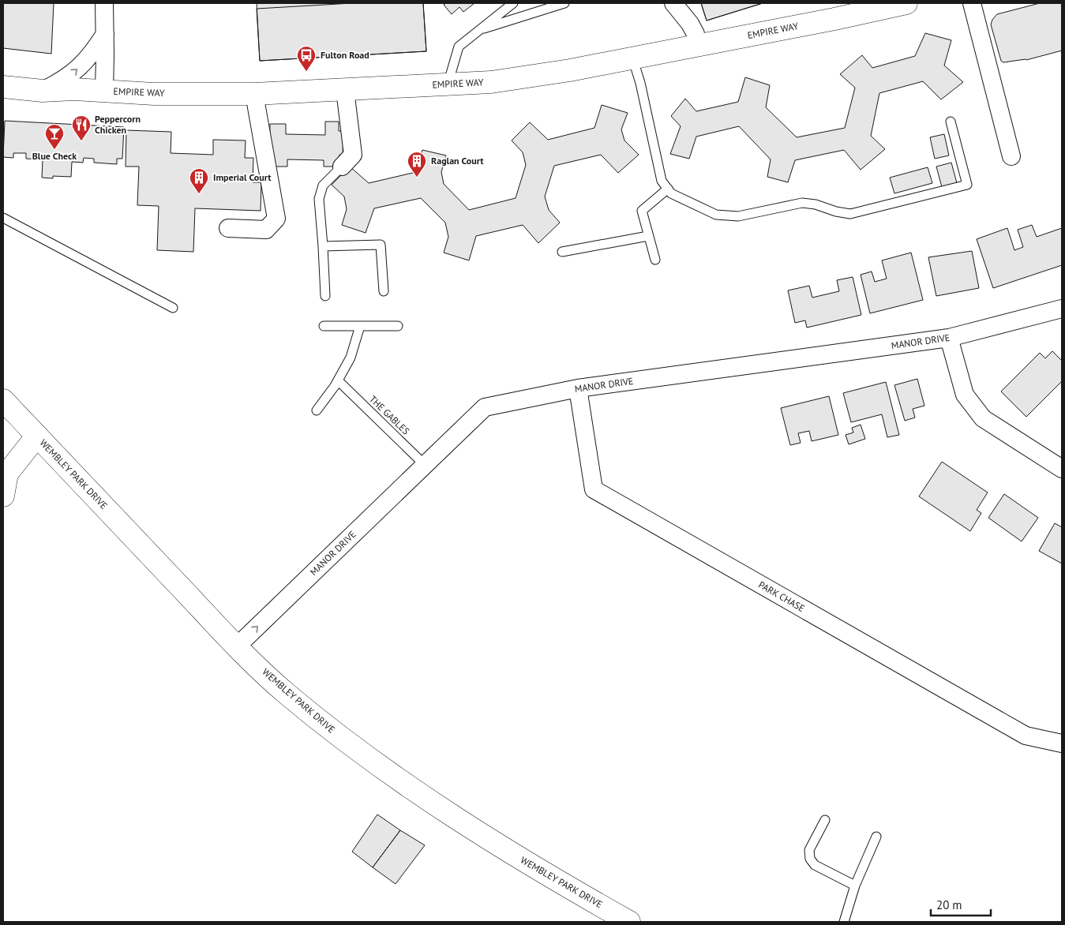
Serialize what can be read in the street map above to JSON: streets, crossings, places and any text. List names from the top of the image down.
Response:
{
  "streets": {
    "main road": ["EMPIRE WAY", "WEMBLEY PARK DRIVE"],
    "street": ["MANOR DRIVE", "PARK CHASE"],
    "lane": ["THE GABLES"]
  },
  "crossings": [
    ["MANOR DRIVE", "THE GABLES"],
    ["MANOR DRIVE", "WEMBLEY PARK DRIVE"],
    ["MANOR DRIVE", "PARK CHASE"]
  ],
  "places": {
    "bus stop": ["Fulton Road"],
    "restaurant": ["Peppercorn Chicken"],
    "bar": ["Blue Check"],
    "building": ["Raglan Court", "Imperial Court"]
  },
  "scale_bar": "20 m"
}
